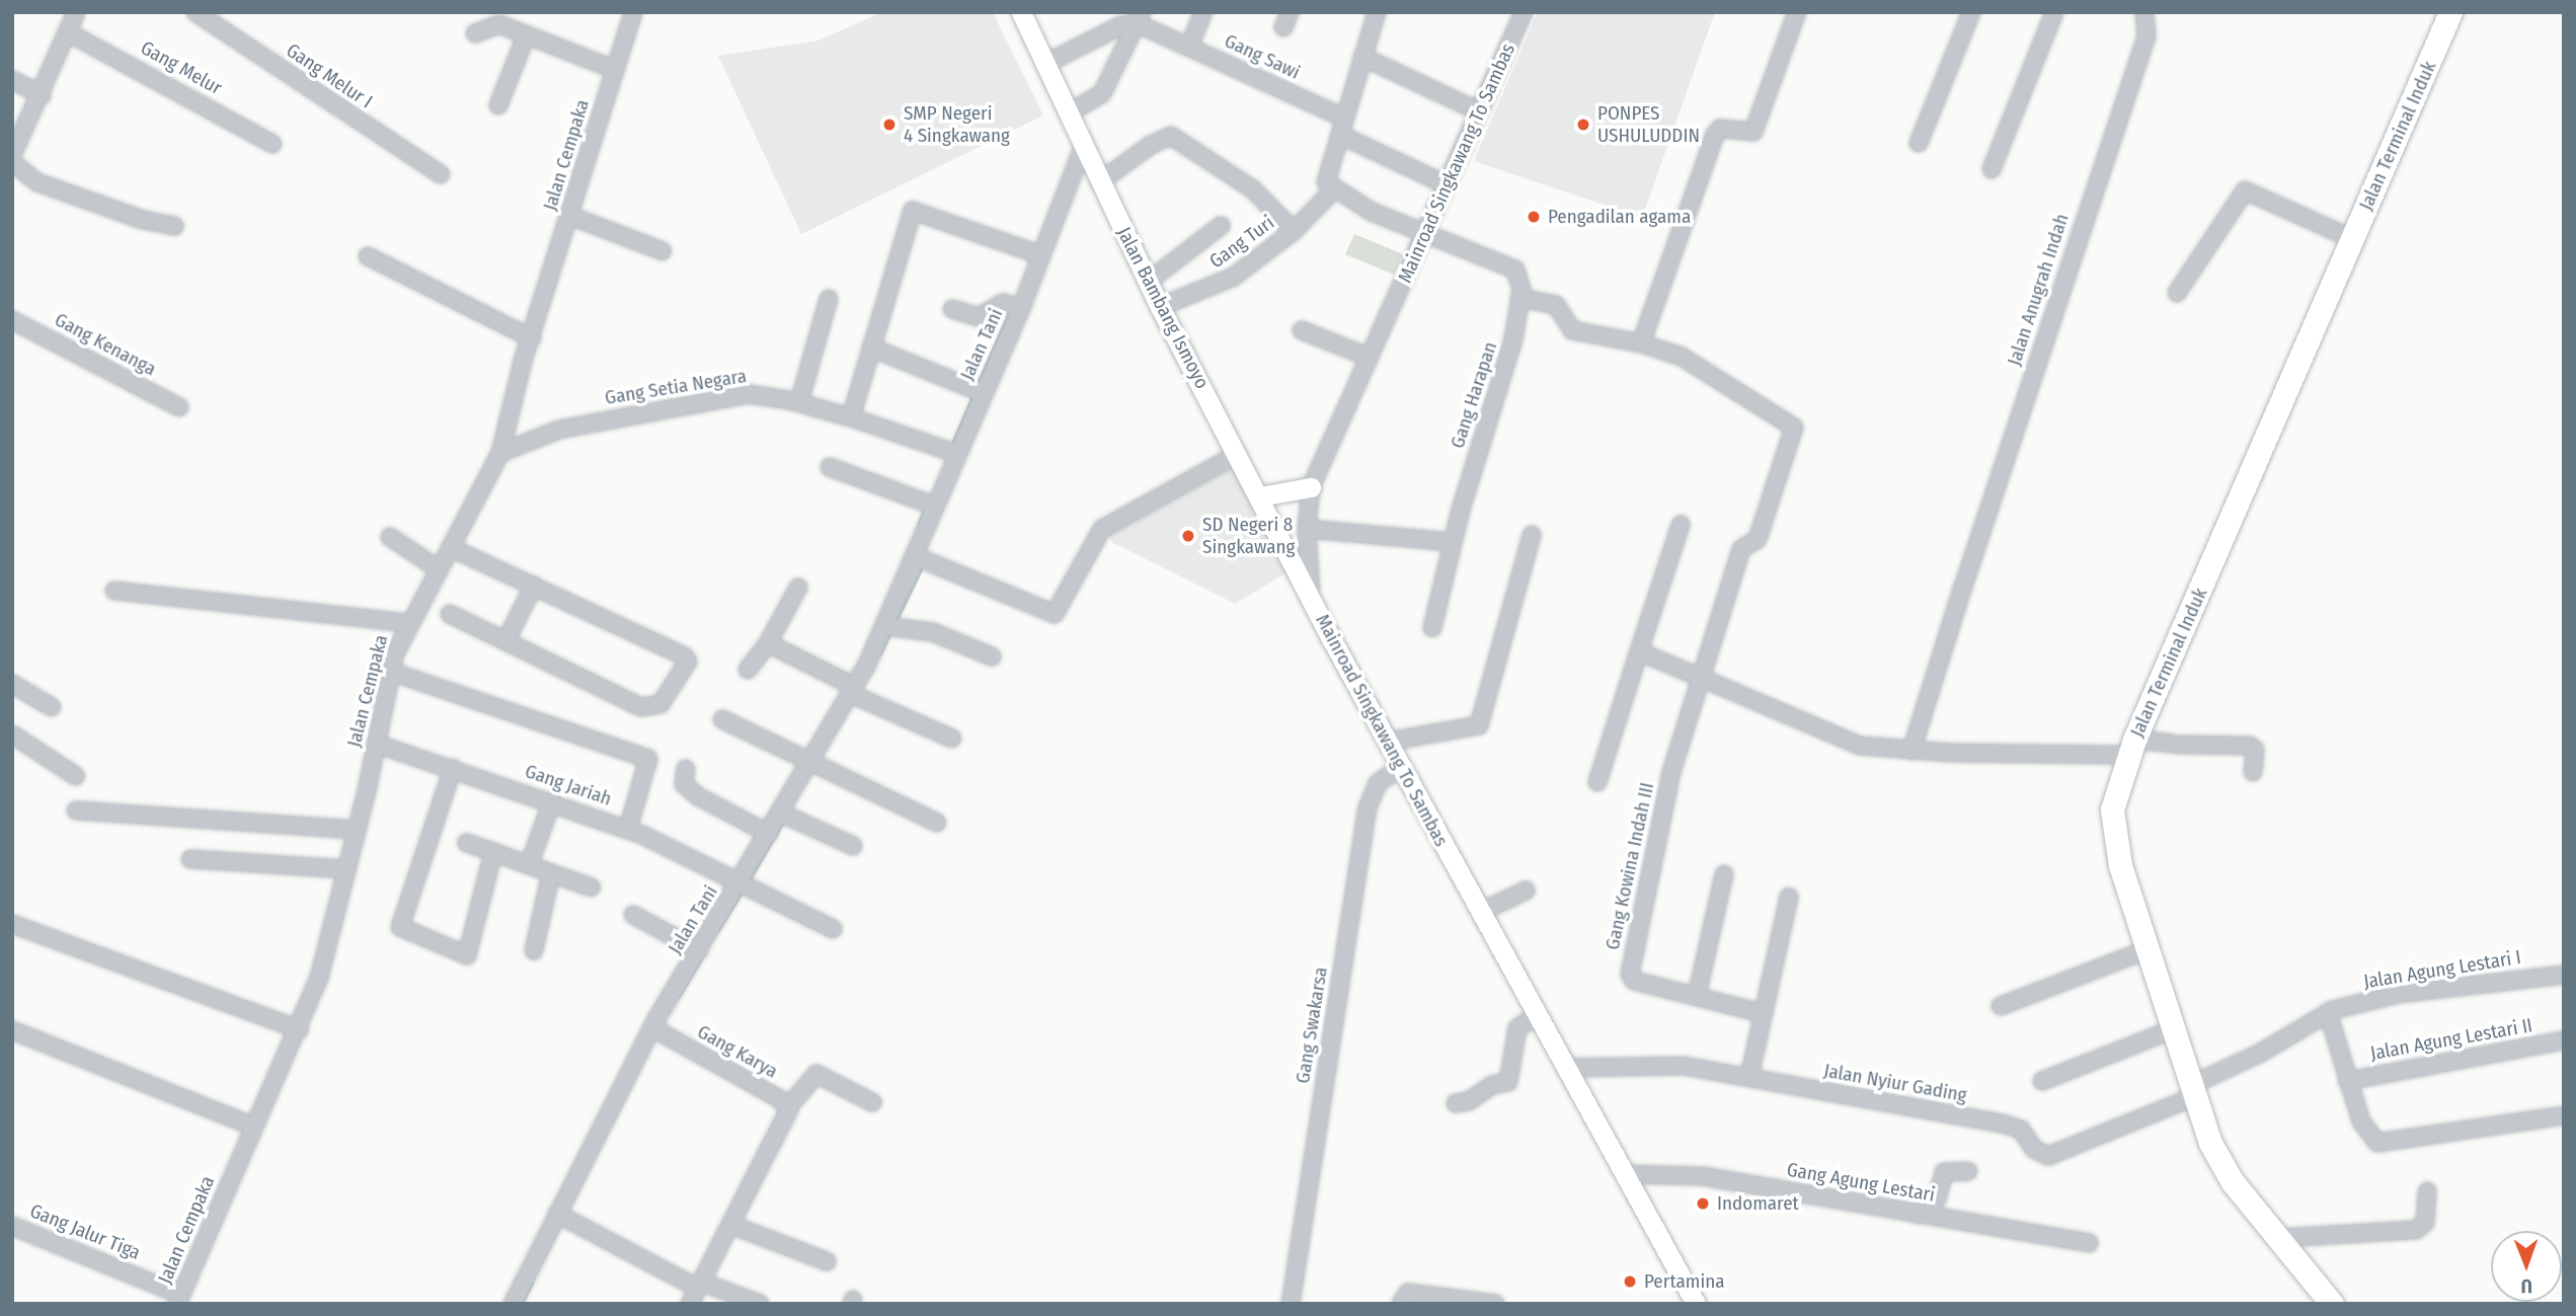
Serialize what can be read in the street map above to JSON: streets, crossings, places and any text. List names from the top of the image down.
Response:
{
  "streets": {
    "highway": ["Jalan Terminal Induk"],
    "main road": ["Mainroad Singkawang To Sambas", "Jalan Bambang Ismoyo"],
    "street": [
      "Gang Sawi",
      "Gang Melur",
      "Gang Melur I",
      "Jalan Cempaka",
      "Gang Turi",
      "Jalan Anugrah Indah",
      "Gang Kenanga",
      "Jalan Tani",
      "Gang Setia Negara",
      "Gang Harapan",
      "Gang Jariah",
      "Gang Kowina Indah III",
      "Jalan Agung Lestari I",
      "Gang Swakarsa",
      "Jalan Agung Lestari II",
      "Gang Karya",
      "Jalan Nyiur Gading",
      "Gang Agung Lestari",
      "Gang Jalur Tiga"
    ]
  },
  "crossings": [
    ["Jalan Terminal Induk", "Jalan Agung Lestari I"],
    ["Jalan Terminal Induk", "Jalan Nyiur Gading"],
    ["Jalan Cempaka", "Gang Setia Negara"],
    ["Jalan Cempaka", "Gang Jariah"],
    ["Jalan Cempaka", "Gang Jalur Tiga"],
    ["Mainroad Singkawang To Sambas", "Jalan Bambang Ismoyo"],
    ["Mainroad Singkawang To Sambas", "Gang Harapan"],
    ["Mainroad Singkawang To Sambas", "Gang Swakarsa"],
    ["Mainroad Singkawang To Sambas", "Jalan Nyiur Gading"],
    ["Mainroad Singkawang To Sambas", "Gang Agung Lestari"],
    ["Gang Turi", "Jalan Bambang Ismoyo"],
    ["Jalan Bambang Ismoyo", "Jalan Tani"],
    ["Jalan Tani", "Gang Setia Negara"],
    ["Jalan Tani", "Gang Jariah"],
    ["Jalan Tani", "Gang Karya"],
    ["Jalan Agung Lestari I", "Jalan Nyiur Gading"]
  ],
  "places": [
    "SMP Negeri 4 Singkawang",
    "PONPES USHULUDDIN",
    "Pengadilan agama",
    "SD Negeri 8 Singkawang",
    "Indomaret",
    "Pertamina"
  ],
  "north": "bottom"
}
